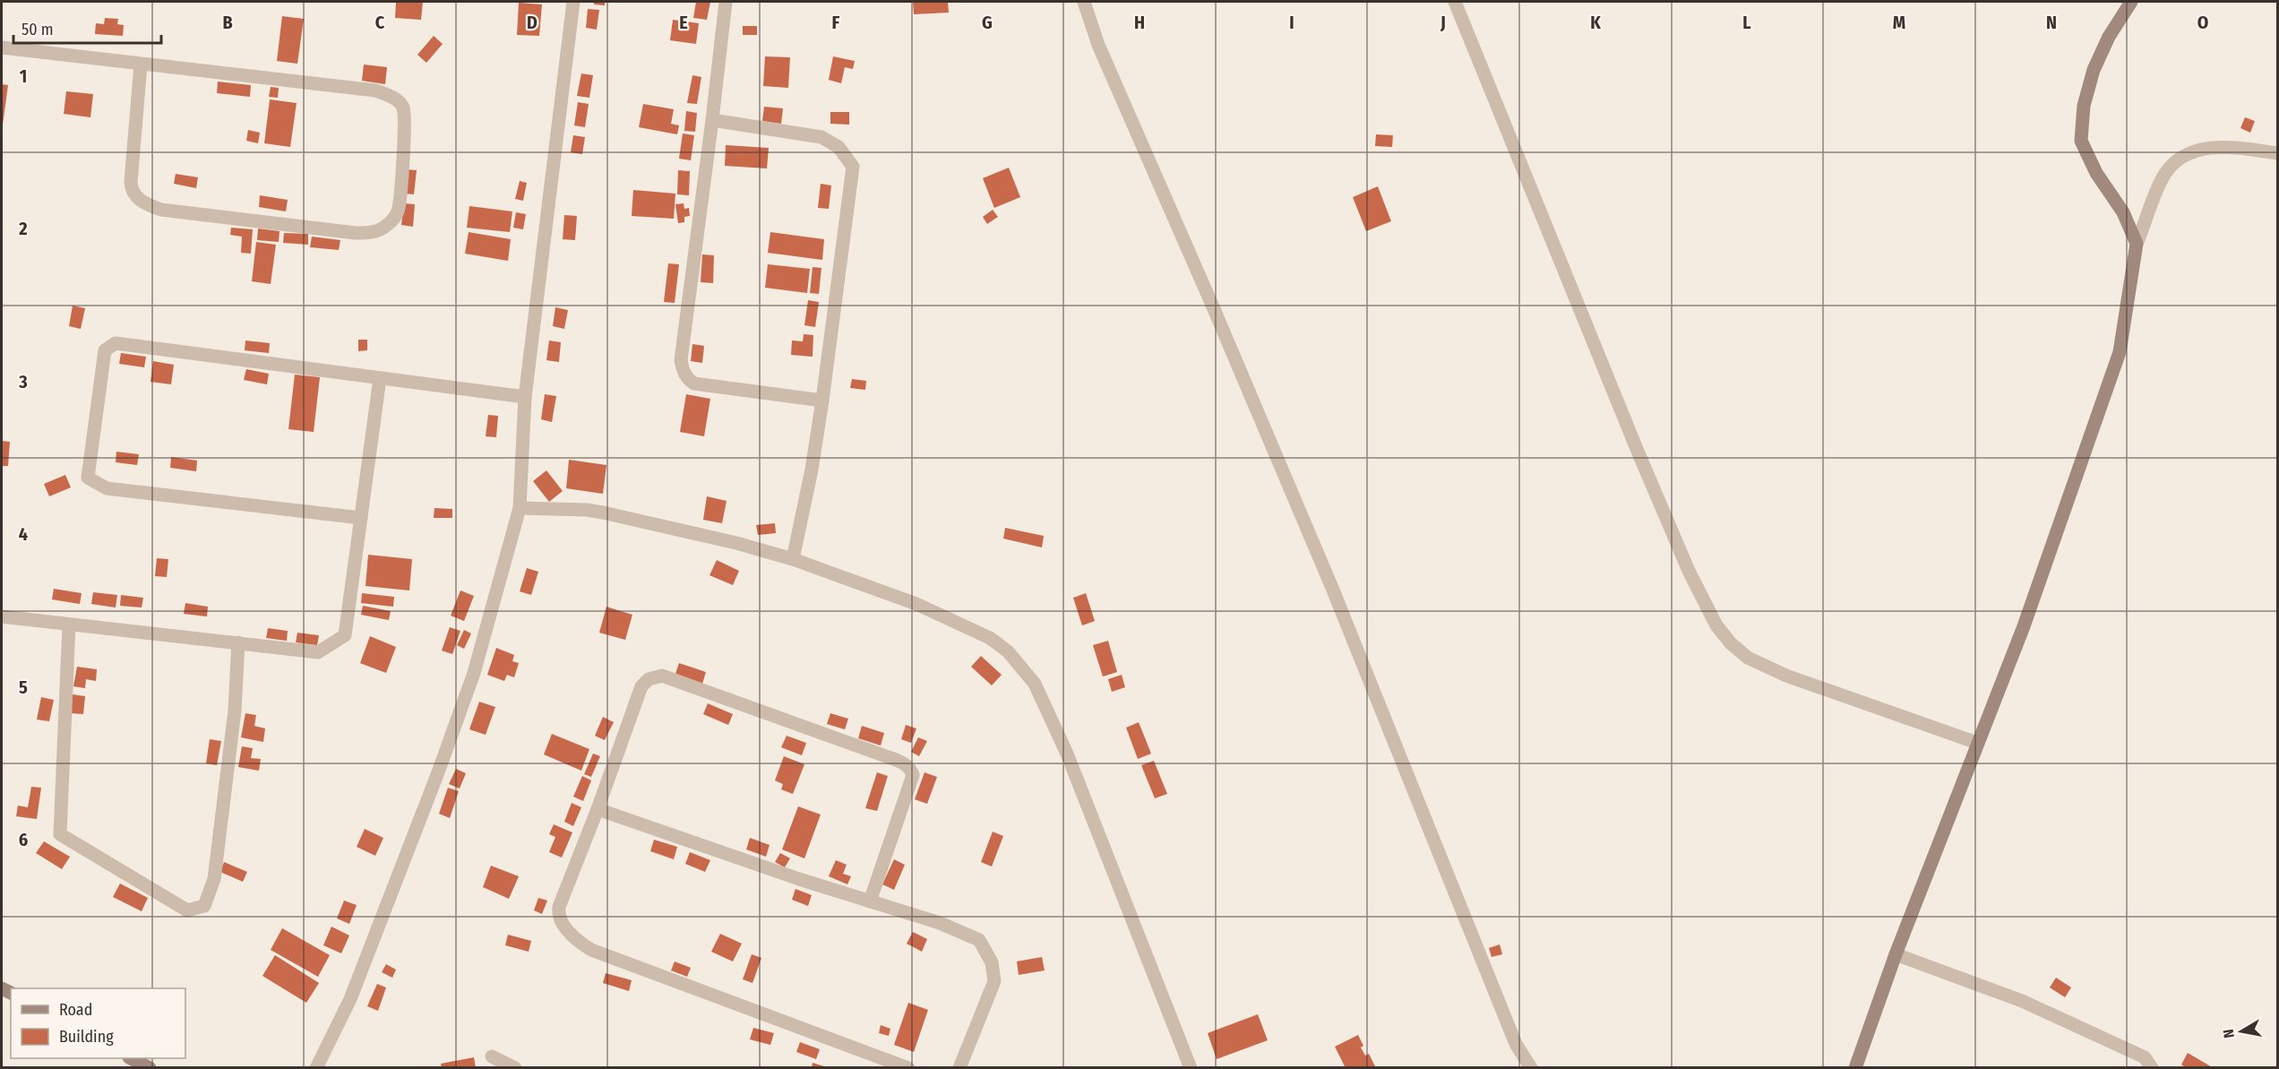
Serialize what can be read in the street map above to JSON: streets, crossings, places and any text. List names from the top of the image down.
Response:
{
  "legend": ["Road", "Building"],
  "scale_bar": "50 m",
  "north": "left",
  "grid": {
    "columns": [
      "B",
      "C",
      "D",
      "E",
      "F",
      "G",
      "H",
      "I",
      "J",
      "K",
      "L",
      "M",
      "N",
      "O"
    ],
    "rows": [
      "1",
      "2",
      "3",
      "4",
      "5",
      "6"
    ]
  }
}
